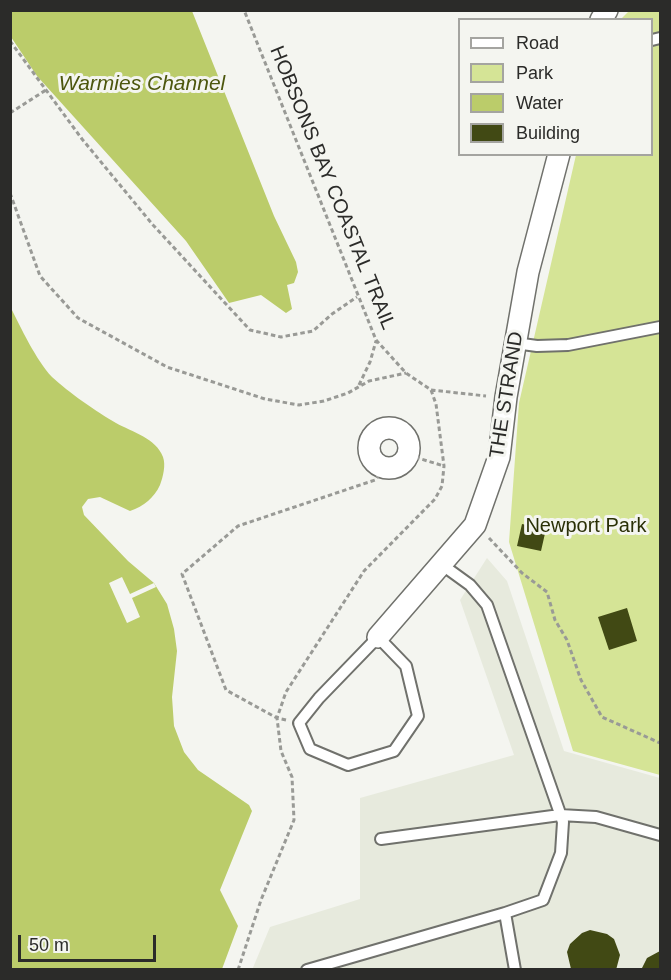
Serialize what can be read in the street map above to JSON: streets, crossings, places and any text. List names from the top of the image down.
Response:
{
  "streets": {
    "street": ["THE STRAND"],
    "path": ["HOBSONS BAY COASTAL TRAIL"]
  },
  "water": ["Warmies Channel"],
  "parks": ["Newport Park"],
  "legend": [
    "Road",
    "Park",
    "Water",
    "Building"
  ],
  "scale_bar": "50 m"
}
